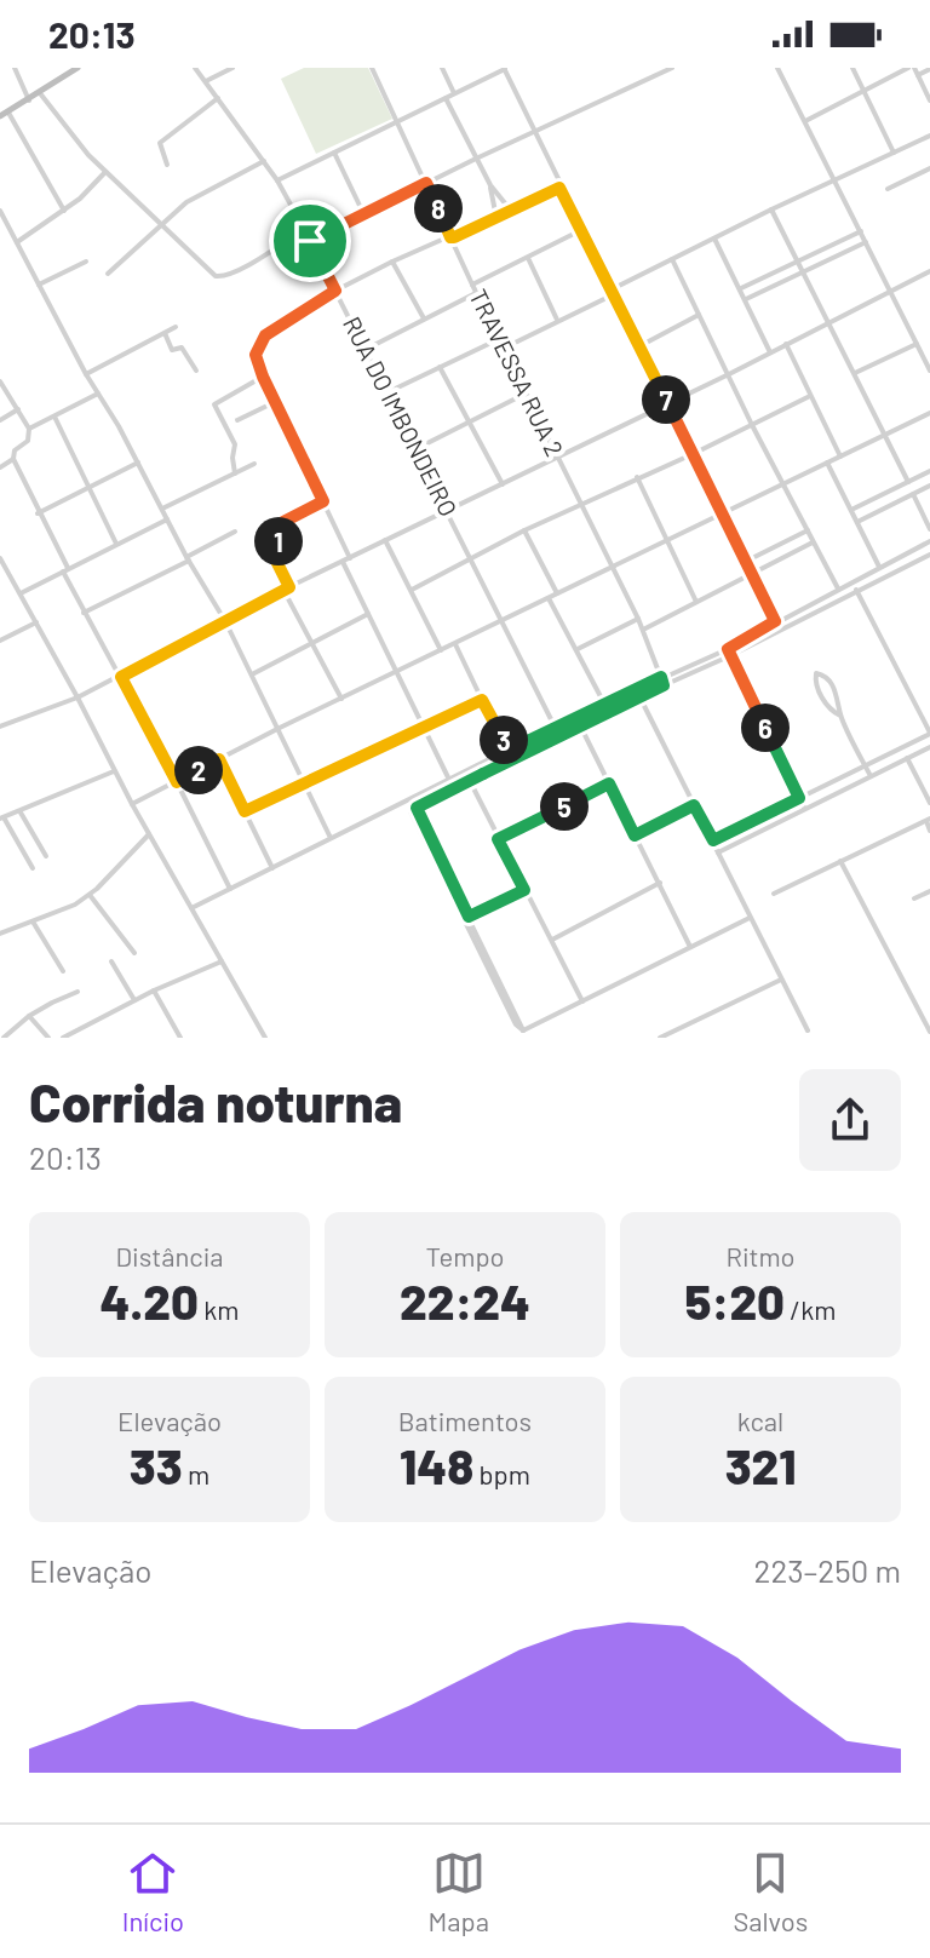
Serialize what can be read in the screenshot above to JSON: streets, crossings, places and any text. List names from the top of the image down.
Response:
{
  "streets": {
    "street": ["TRAVESSA RUA 2", "RUA DO IMBONDEIRO"]
  },
  "page": {
    "status": "20:13",
    "pins": [
      "8",
      "7",
      "1",
      "6",
      "3",
      "2",
      "5"
    ],
    "heading": ["Corrida noturna", "20:13"],
    "stats": [
      ["Distância", "4.20 km"],
      ["Tempo", "22:24"],
      ["Ritmo", "5:20 /km"],
      ["Elevação", "33 m"],
      ["Batimentos", "148 bpm"],
      ["kcal", "321"]
    ],
    "chart": ["Elevação", "223–250 m"],
    "tabs": ["Início", "Mapa", "Salvos"]
  }
}
